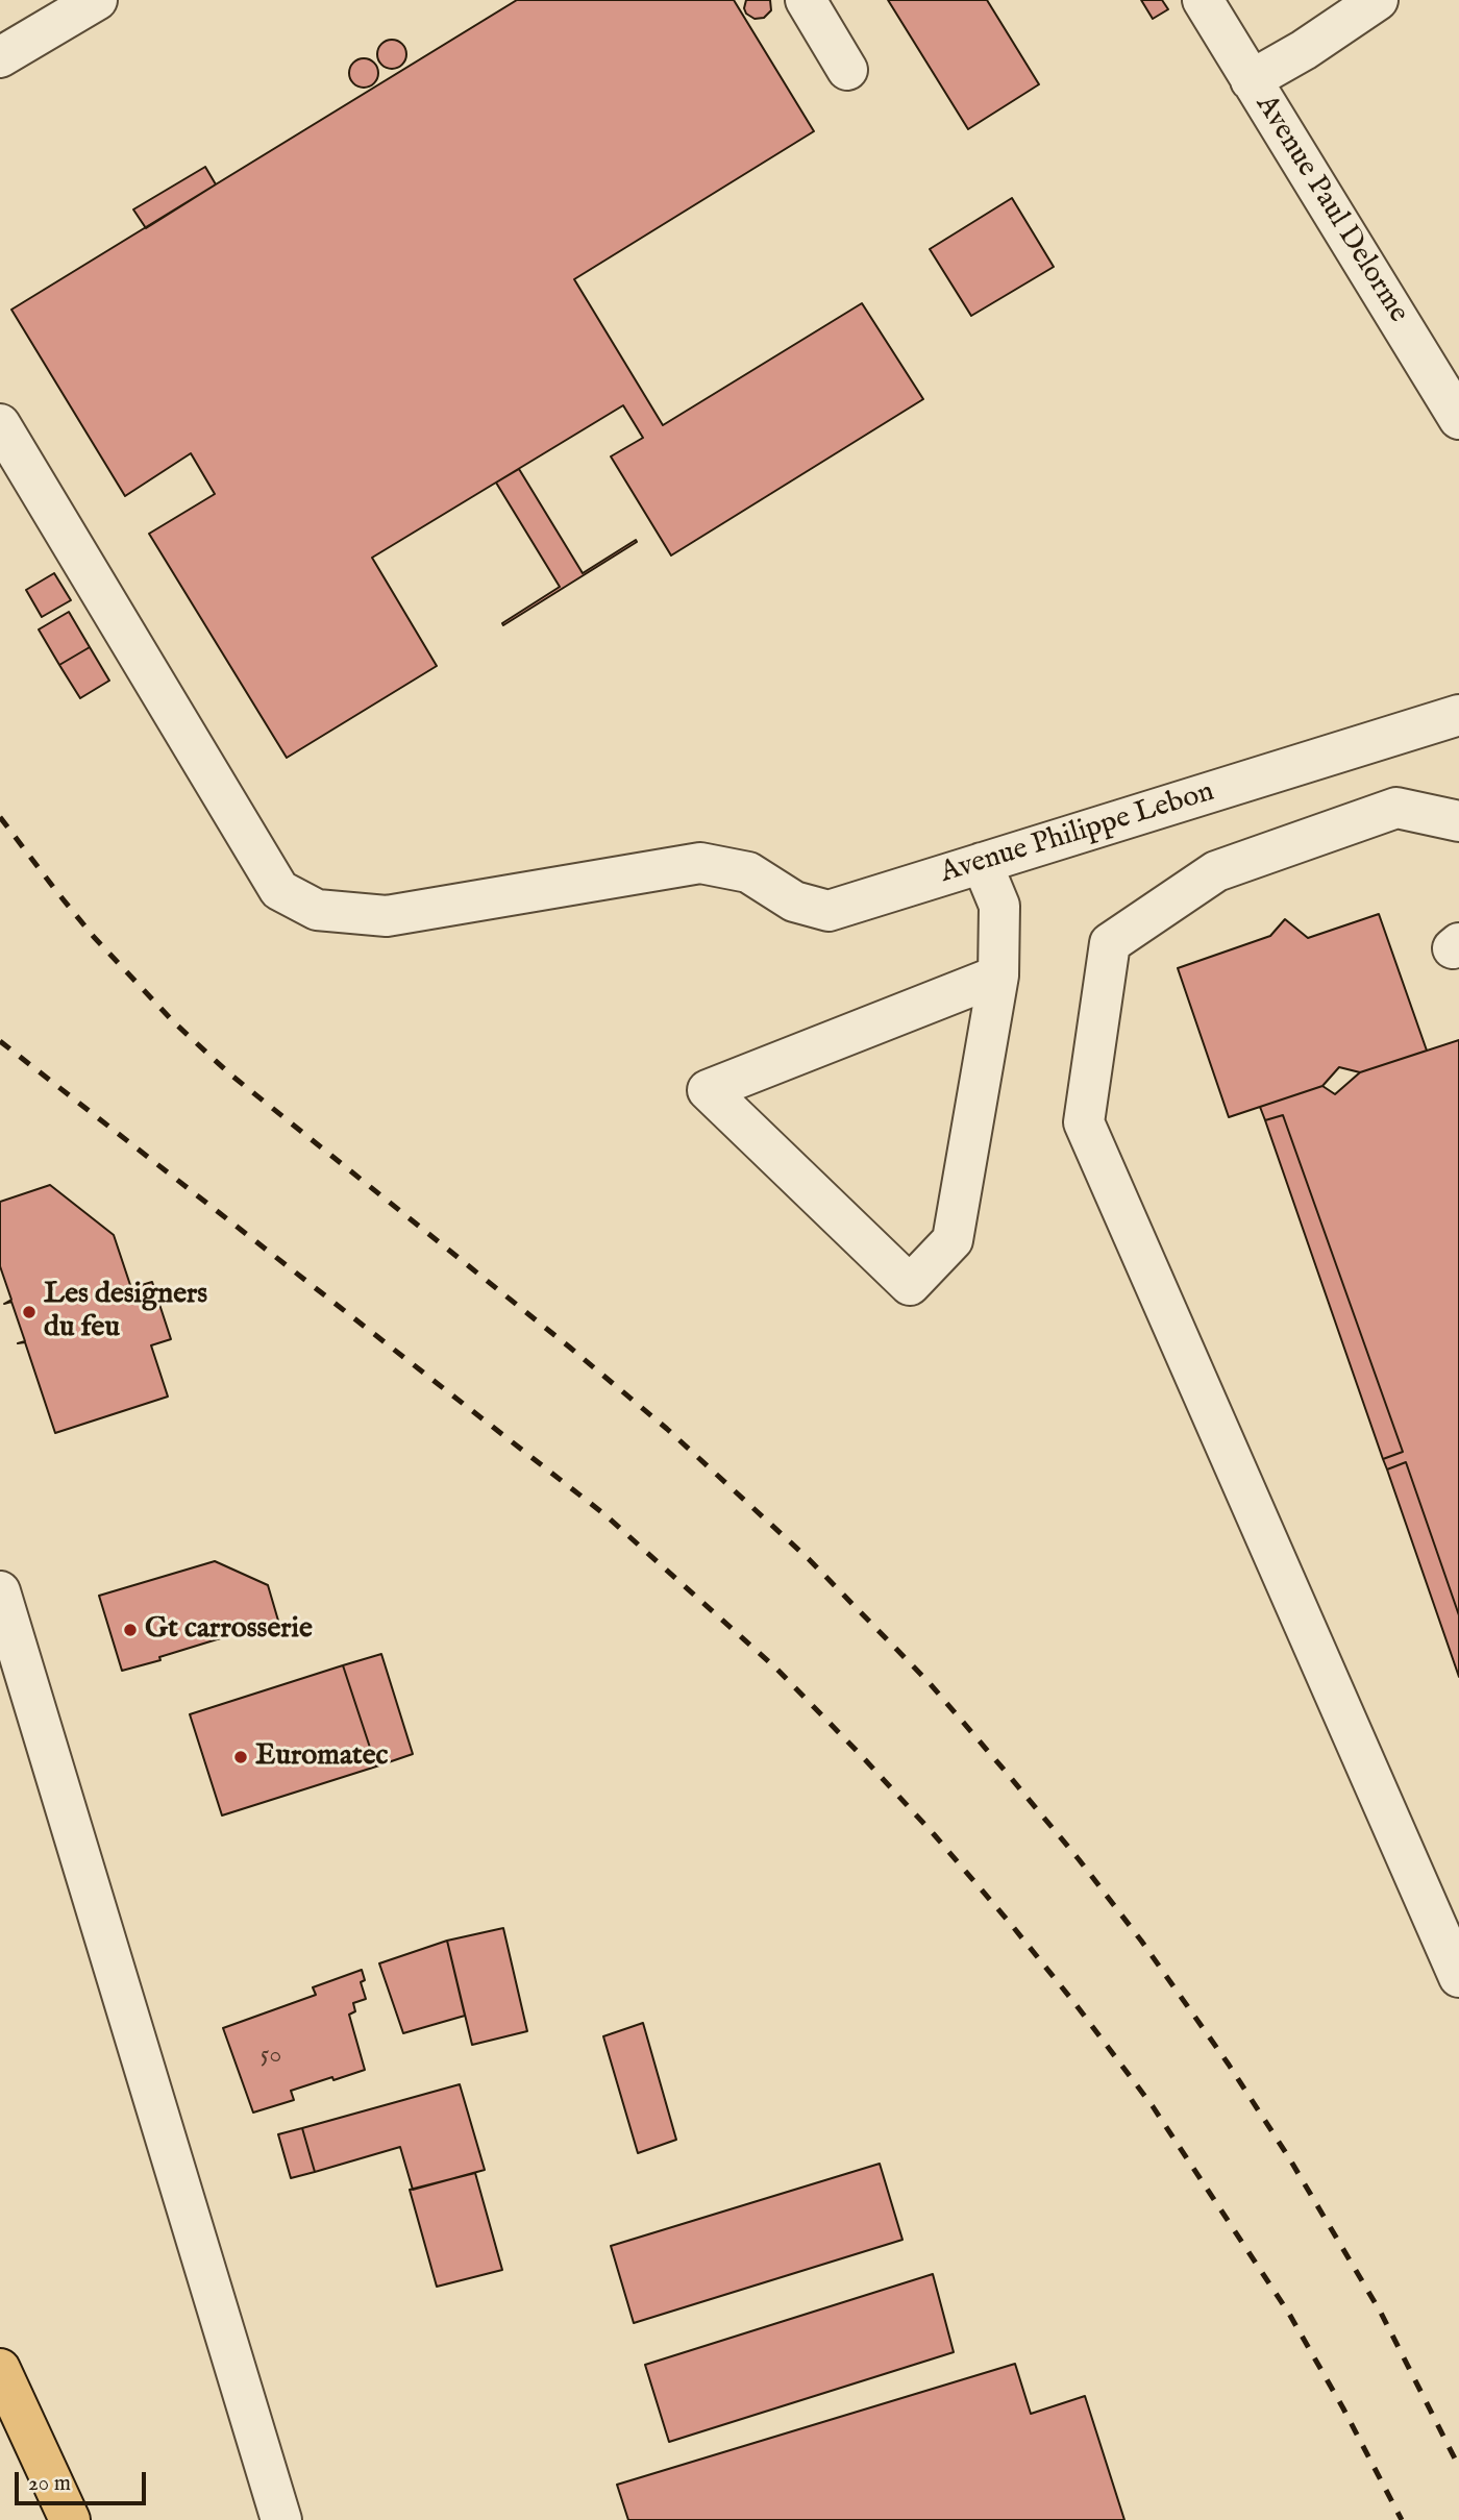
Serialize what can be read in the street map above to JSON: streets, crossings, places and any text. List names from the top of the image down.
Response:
{
  "streets": {
    "street": ["Avenue Paul Delorme", "Avenue Philippe Lebon"]
  },
  "places": ["Les designers du feu", "Gt carrosserie", "Euromatec"],
  "house_numbers": ["50"],
  "scale_bar": "20 m"
}
